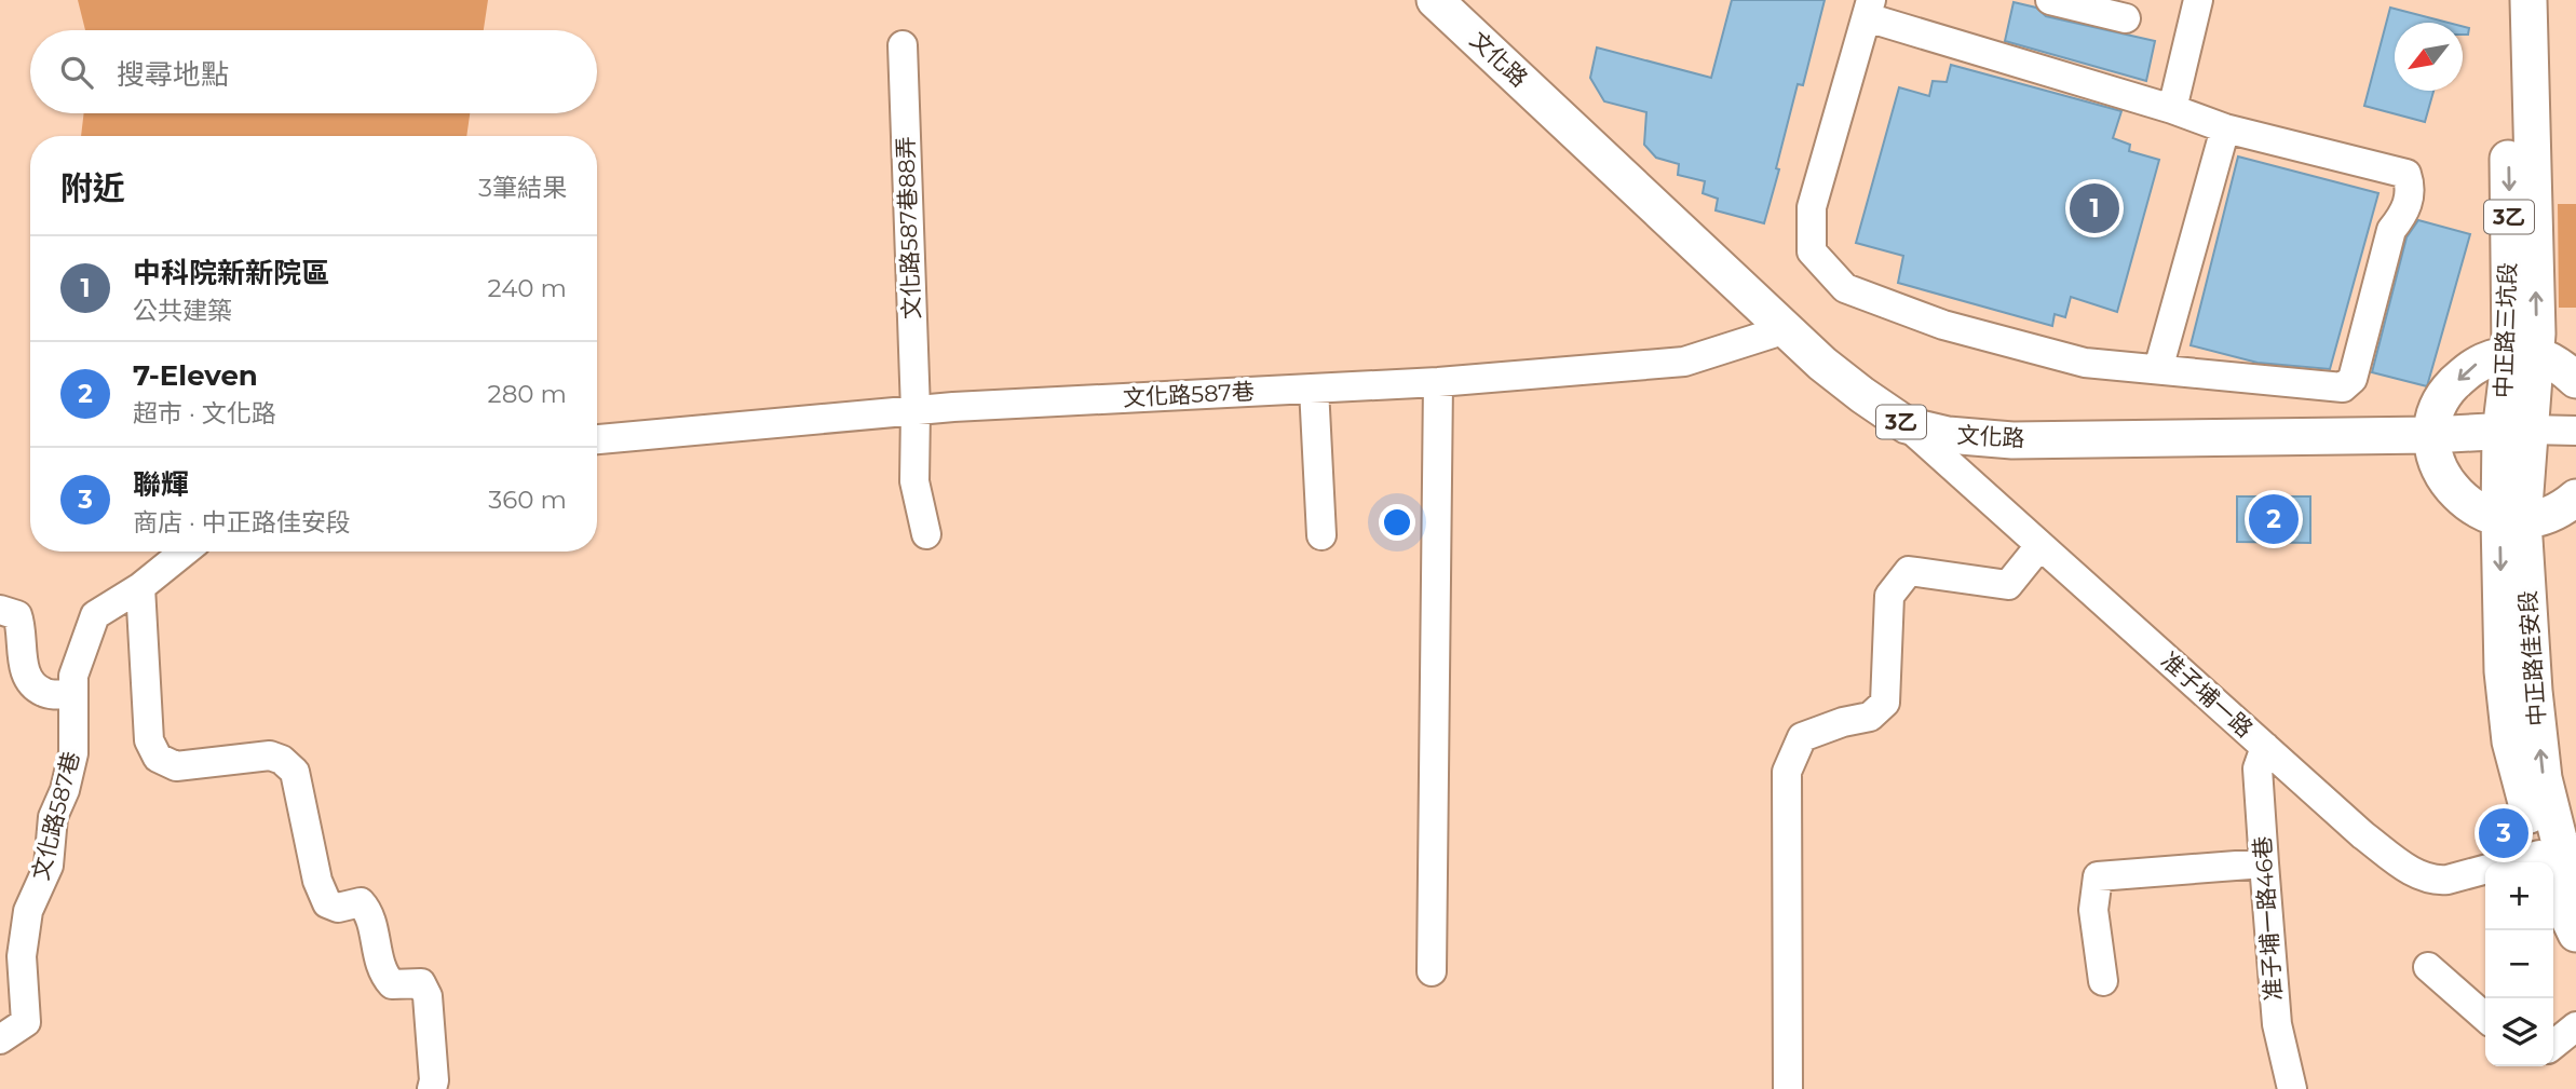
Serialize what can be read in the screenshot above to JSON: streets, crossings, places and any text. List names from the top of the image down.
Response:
{
  "streets": {
    "main road": [
      "文化路",
      "3乙",
      "中正路三坑段",
      "中正路佳安段"
    ],
    "street": [
      "文化路587巷88弄",
      "文化路587巷",
      "准子埔一路",
      "准子埔一路46巷"
    ]
  },
  "crossings": [
    ["文化路", "中正路三坑段"],
    ["文化路", "文化路587巷"],
    ["文化路", "中正路佳安段"],
    ["文化路", "准子埔一路"],
    ["文化路587巷88弄", "文化路587巷"],
    ["中正路三坑段", "中正路佳安段"],
    ["准子埔一路", "准子埔一路46巷"]
  ],
  "north": "bottom left",
  "page": {
    "search": "搜尋地點",
    "heading": ["附近", "3筆結果"],
    "pins": ["1", "2", "3"],
    "list": [
      {
        "mark": "1",
        "name": "中科院新新院區",
        "note": "公共建築",
        "value": "240 m"
      },
      {
        "mark": "2",
        "name": "7-Eleven",
        "note": "超市 · 文化路",
        "value": "280 m"
      },
      {
        "mark": "3",
        "name": "聯輝",
        "note": "商店 · 中正路佳安段",
        "value": "360 m"
      }
    ],
    "map_buttons": ["+", "−"]
  }
}
